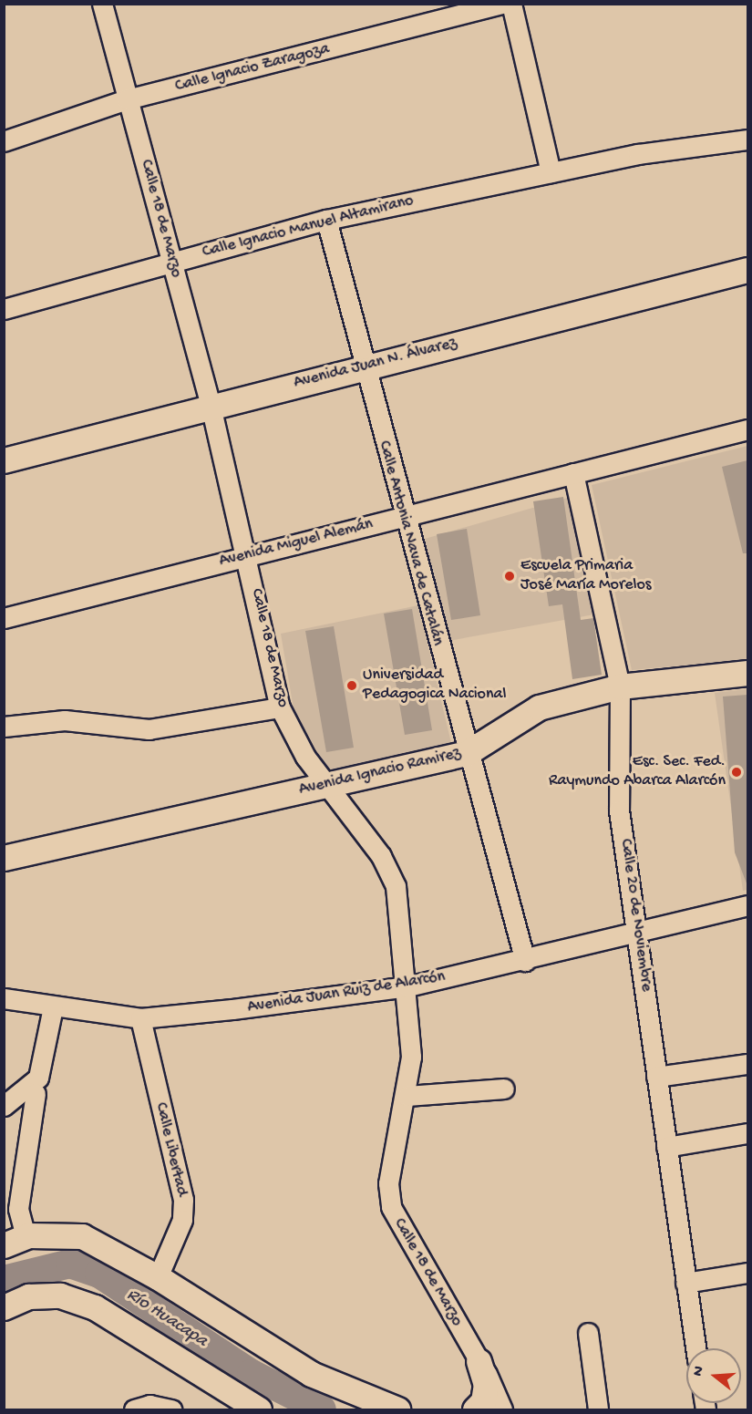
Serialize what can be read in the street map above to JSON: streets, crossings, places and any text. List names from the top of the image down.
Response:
{
  "streets": {
    "main road": ["Avenida Juan N. Álvarez", "Avenida Ignacio Ramirez"],
    "street": [
      "Calle Ignacio Zaragoza",
      "Calle 18 de Marzo",
      "Calle Ignacio Manuel Altamirano",
      "Avenida Miguel Alemán",
      "Calle Antonia Nava de Catalán",
      "Calle 20 de Noviembre",
      "Avenida Juan Ruiz de Alarcón",
      "Calle Libertad"
    ]
  },
  "crossings": [
    ["Calle Ignacio Zaragoza", "Calle 18 de Marzo"],
    ["Calle 18 de Marzo", "Calle Ignacio Manuel Altamirano"],
    ["Calle 18 de Marzo", "Avenida Juan N. Álvarez"],
    ["Calle 18 de Marzo", "Avenida Miguel Alemán"],
    ["Calle 18 de Marzo", "Avenida Ignacio Ramirez"],
    ["Calle 18 de Marzo", "Avenida Juan Ruiz de Alarcón"],
    ["Calle Ignacio Manuel Altamirano", "Calle Antonia Nava de Catalán"],
    ["Avenida Juan N. Álvarez", "Calle Antonia Nava de Catalán"],
    ["Avenida Miguel Alemán", "Calle Antonia Nava de Catalán"],
    ["Avenida Miguel Alemán", "Calle 20 de Noviembre"],
    ["Calle Antonia Nava de Catalán", "Avenida Ignacio Ramirez"],
    ["Calle Antonia Nava de Catalán", "Avenida Juan Ruiz de Alarcón"],
    ["Avenida Ignacio Ramirez", "Calle 20 de Noviembre"],
    ["Calle 20 de Noviembre", "Avenida Juan Ruiz de Alarcón"],
    ["Avenida Juan Ruiz de Alarcón", "Calle Libertad"]
  ],
  "water": ["Río Huacapa"],
  "places": ["Escuela Primaria José María Morelos", "Universidad Pedagogica Nacional", "Esc. Sec. Fed. Raymundo Abarca Alarcón"],
  "north": "left"
}
